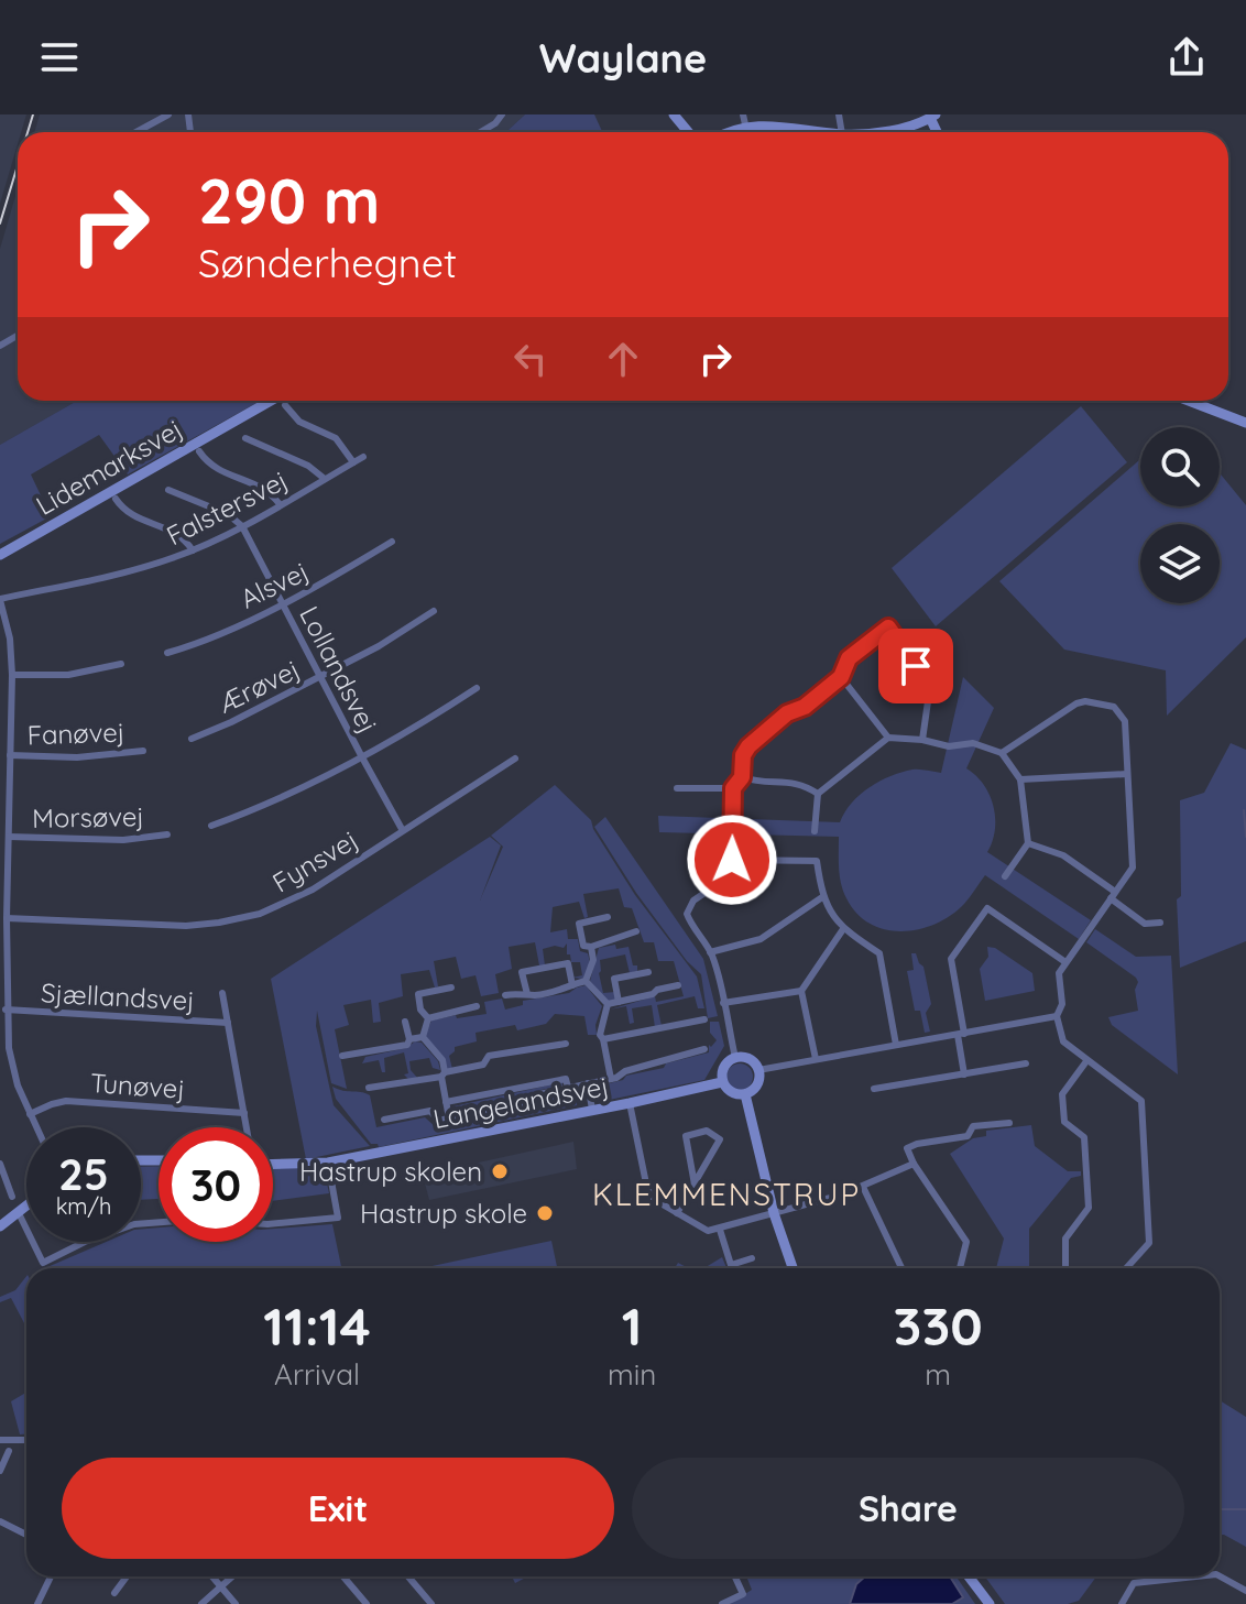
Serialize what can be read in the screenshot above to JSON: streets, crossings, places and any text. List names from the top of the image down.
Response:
{
  "streets": {
    "street": [
      "Lidemarksvej",
      "Falstersvej",
      "Alsvej",
      "Lollandsvej",
      "Ærøvej",
      "Fanøvej",
      "Morsøvej",
      "Fynsvej",
      "Sjællandsvej",
      "Tunøvej",
      "Langelandsvej"
    ]
  },
  "crossings": [
    ["Falstersvej", "Lollandsvej"],
    ["Alsvej", "Lollandsvej"],
    ["Lollandsvej", "Ærøvej"],
    ["Lollandsvej", "Fynsvej"]
  ],
  "districts": ["KLEMMENSTRUP"],
  "places": ["Hastrup skolen", "Hastrup skole"],
  "page": {
    "header": "Waylane",
    "turn": ["290 m", "Sønderhegnet"],
    "speed": "25 km/h",
    "limit": "30",
    "eta": [
      "11:14",
      "Arrival",
      "1",
      "min",
      "330",
      "m"
    ],
    "buttons": ["Exit", "Share"]
  }
}
